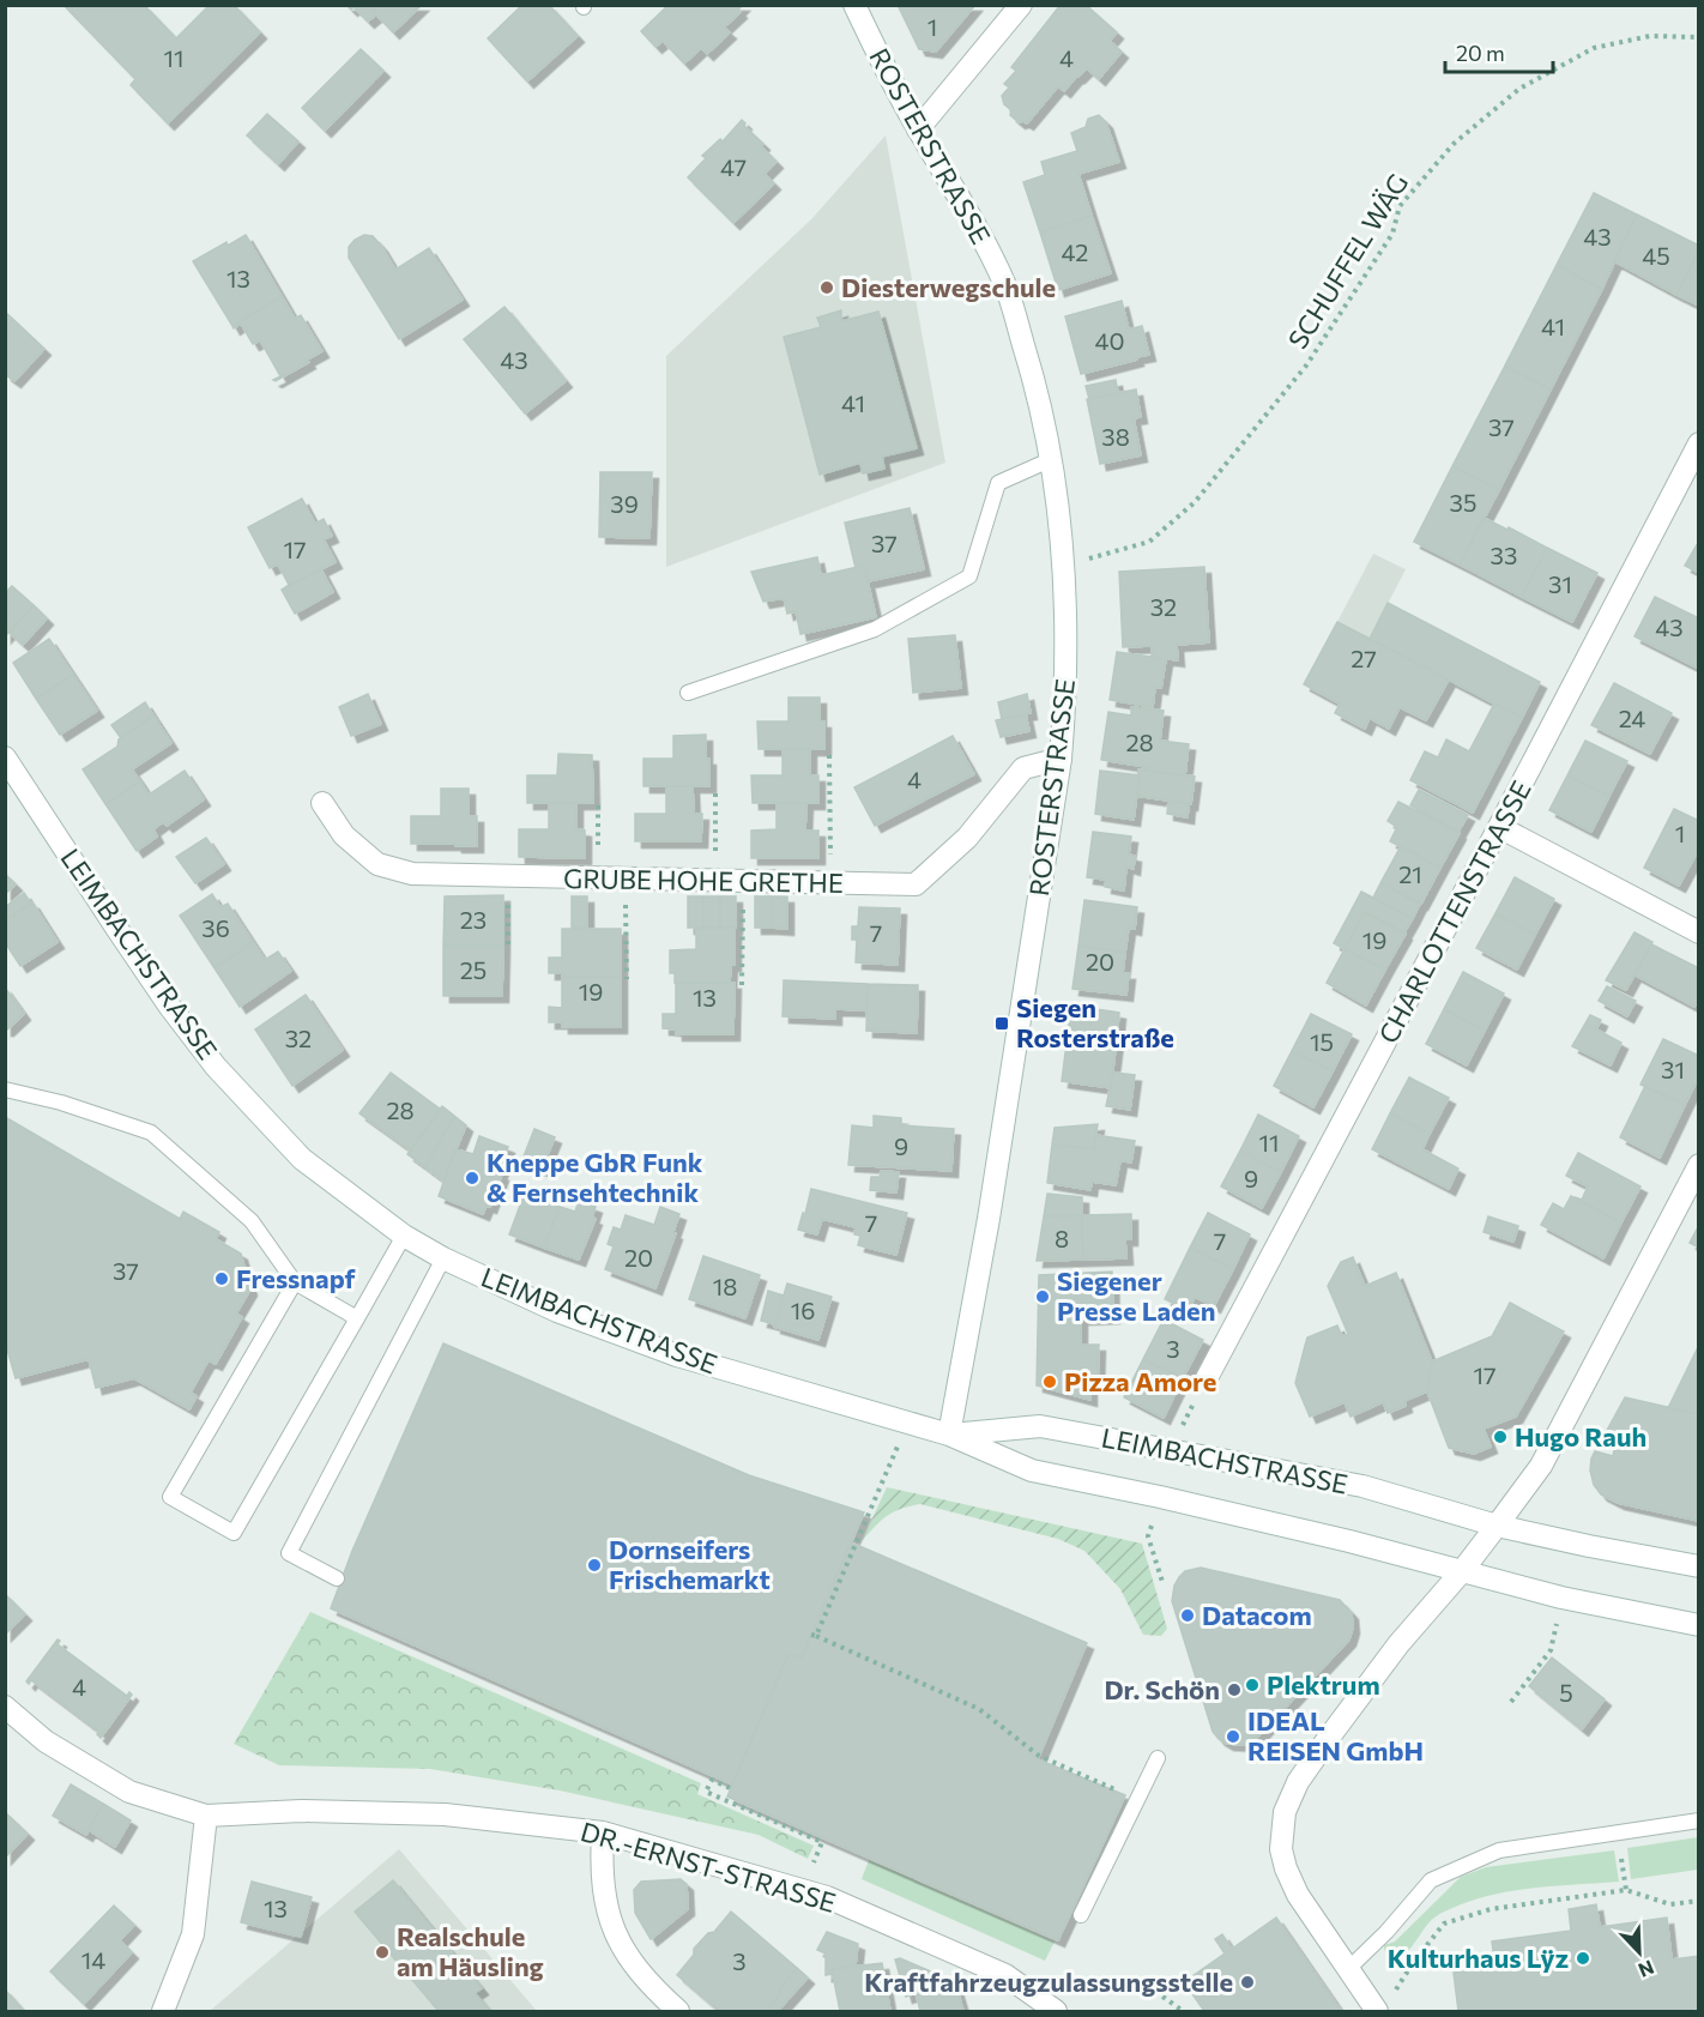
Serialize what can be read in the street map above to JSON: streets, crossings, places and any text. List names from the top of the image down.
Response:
{
  "streets": {
    "street": [
      "ROSTERSTRASSE",
      "GRUBE HOHE GRETHE",
      "CHARLOTTENSTRASSE",
      "LEIMBACHSTRASSE",
      "DR.-ERNST-STRASSE"
    ],
    "path": ["SCHUFFEL WÄG"]
  },
  "crossings": [
    ["ROSTERSTRASSE", "SCHUFFEL WÄG"],
    ["ROSTERSTRASSE", "GRUBE HOHE GRETHE"],
    ["ROSTERSTRASSE", "LEIMBACHSTRASSE"]
  ],
  "places": {
    "other": [
      "Diesterwegschule",
      "Kneppe GbR Funk & Fernsehtechnik",
      "Fressnapf",
      "Siegener Presse Laden",
      "Pizza Amore",
      "Hugo Rauh",
      "Dornseifers Frischemarkt",
      "Datacom",
      "Plektrum",
      "Dr. Schön",
      "IDEAL REISEN GmbH",
      "Realschule am Häusling",
      "Kulturhaus Lÿz",
      "Kraftfahrzeugzulassungsstelle"
    ],
    "transit": ["Siegen Rosterstraße"]
  },
  "house_numbers": [
    "1",
    "11",
    "4",
    "47",
    "43",
    "42",
    "45",
    "13",
    "41",
    "40",
    "43",
    "41",
    "37",
    "38",
    "35",
    "39",
    "37",
    "17",
    "33",
    "31",
    "32",
    "43",
    "27",
    "24",
    "28",
    "4",
    "1",
    "21",
    "23",
    "36",
    "7",
    "19",
    "20",
    "25",
    "19",
    "13",
    "32",
    "15",
    "31",
    "28",
    "11",
    "9",
    "9",
    "7",
    "8",
    "7",
    "20",
    "37",
    "18",
    "16",
    "3",
    "17",
    "4",
    "5",
    "13",
    "14",
    "3"
  ],
  "scale_bar": "20 m",
  "north": "bottom right"
}
